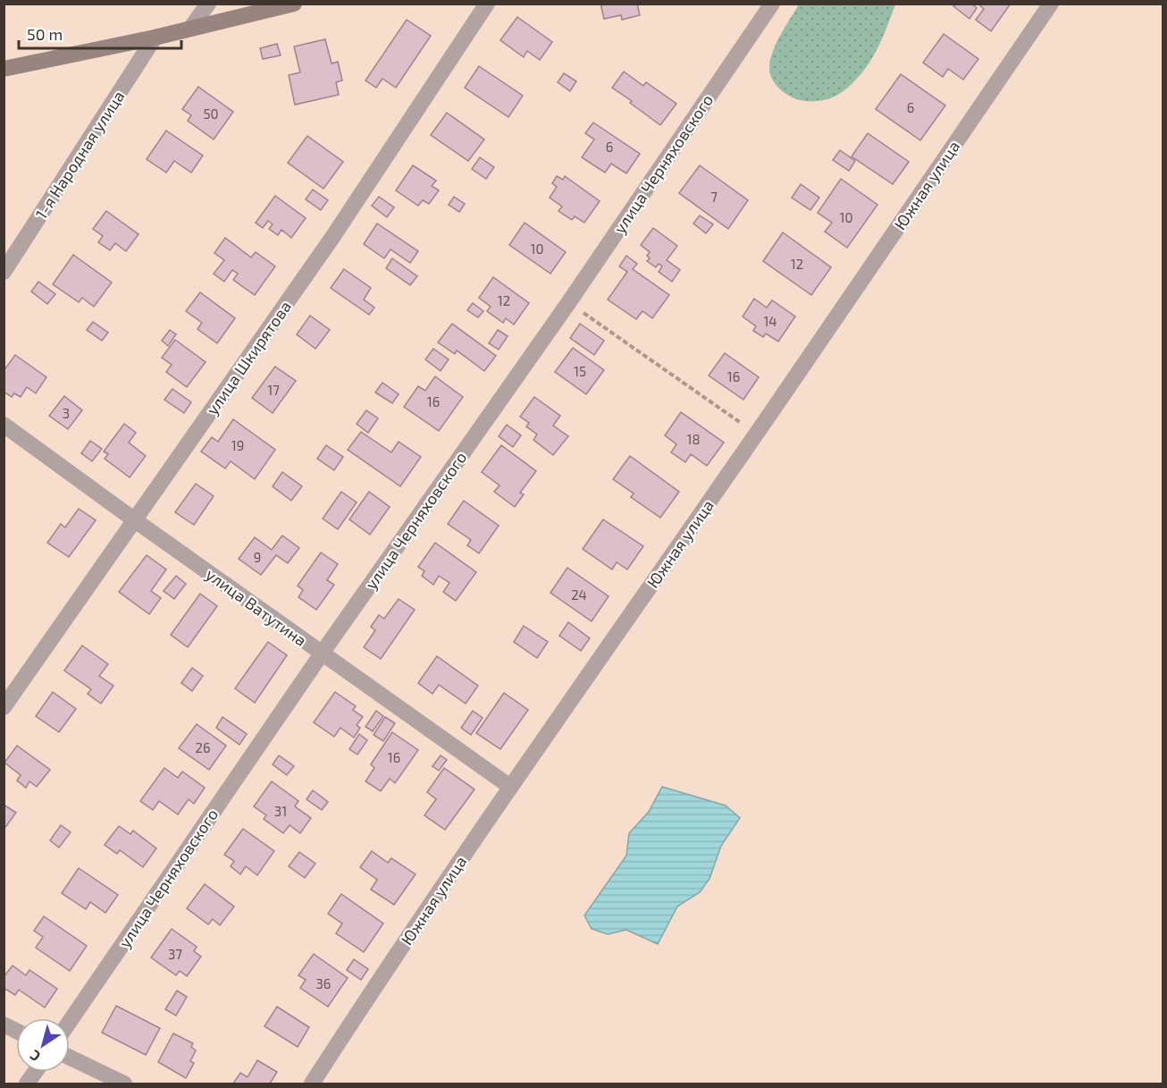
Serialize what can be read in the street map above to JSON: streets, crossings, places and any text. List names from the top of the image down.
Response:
{
  "streets": {
    "street": [
      "1-я Народная улица",
      "улица Черняховского",
      "Южная улица",
      "улица Шкирятова",
      "улица Ватутина"
    ]
  },
  "crossings": [
    ["улица Черняховского", "улица Ватутина"],
    ["Южная улица", "улица Ватутина"],
    ["улица Шкирятова", "улица Ватутина"]
  ],
  "house_numbers": [
    "6",
    "50",
    "6",
    "7",
    "10",
    "10",
    "12",
    "12",
    "14",
    "15",
    "16",
    "17",
    "16",
    "3",
    "18",
    "19",
    "9",
    "24",
    "26",
    "16",
    "31",
    "37",
    "36"
  ],
  "scale_bar": "50 m",
  "north": "bottom left"
}
